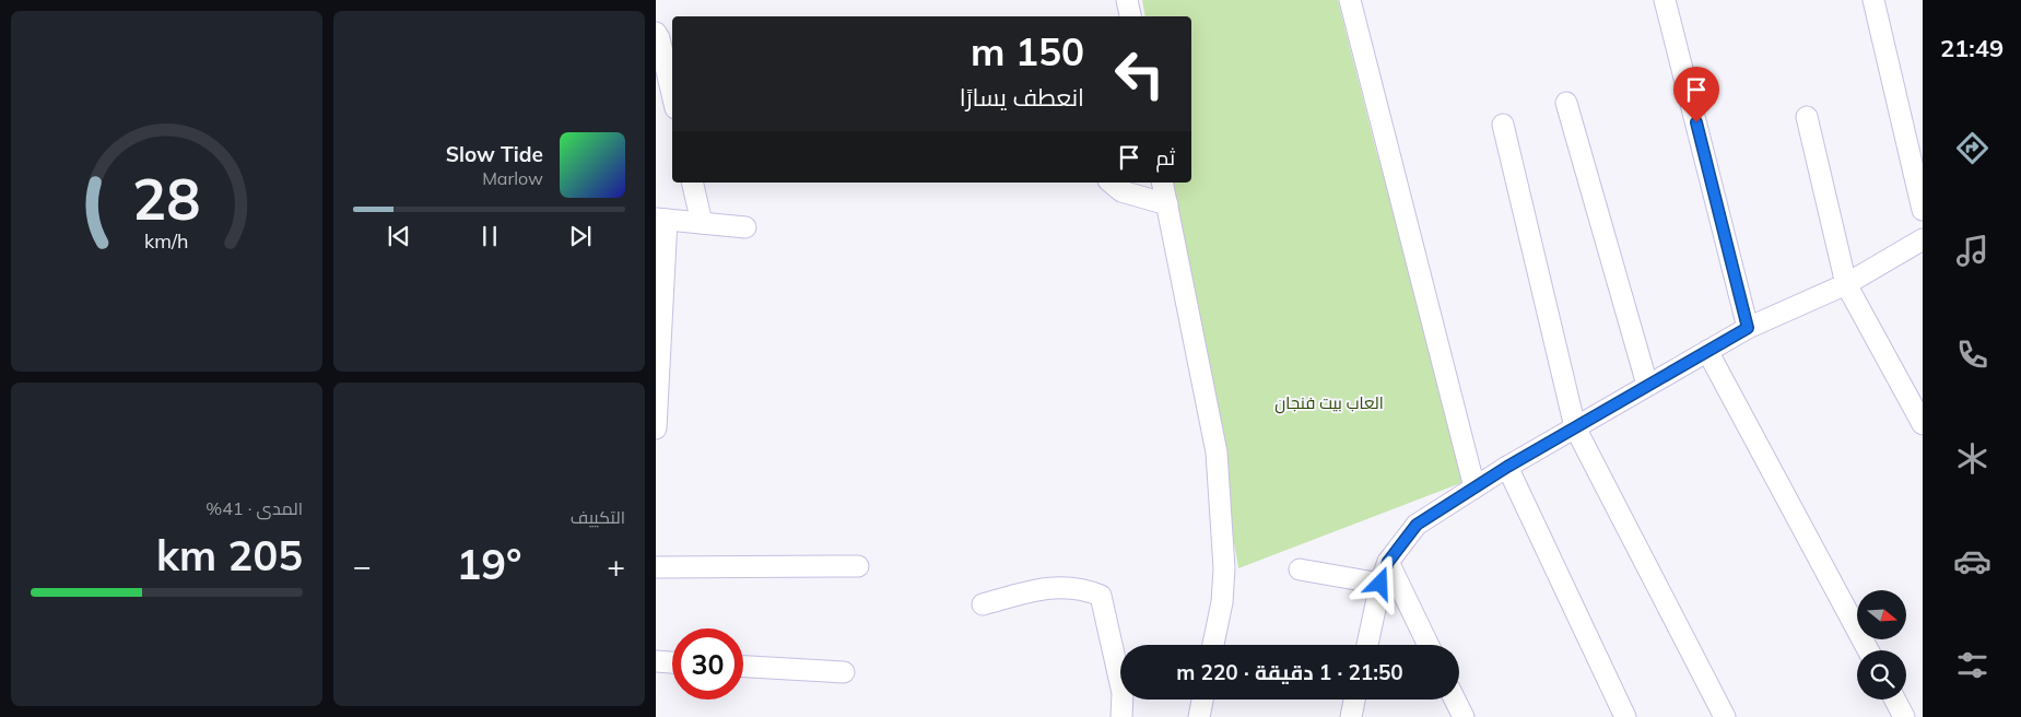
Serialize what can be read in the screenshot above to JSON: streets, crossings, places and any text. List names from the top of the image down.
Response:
{
  "parks": ["العاب بيت فنجان"],
  "north": "right",
  "page": {
    "tabs": "21:49",
    "turn": ["150 m", "انعطف يسارًا"],
    "then": "ثم",
    "song": ["Slow Tide", "Marlow"],
    "tile": [
      "التكييف",
      ["المدى · 41%", "205 km"]
    ],
    "heat": ["−", "19°", "+"],
    "limit": "30",
    "trip": "21:50 · 1 دقيقة · 220 m",
    "gauge": ["28", "km/h"]
  }
}
